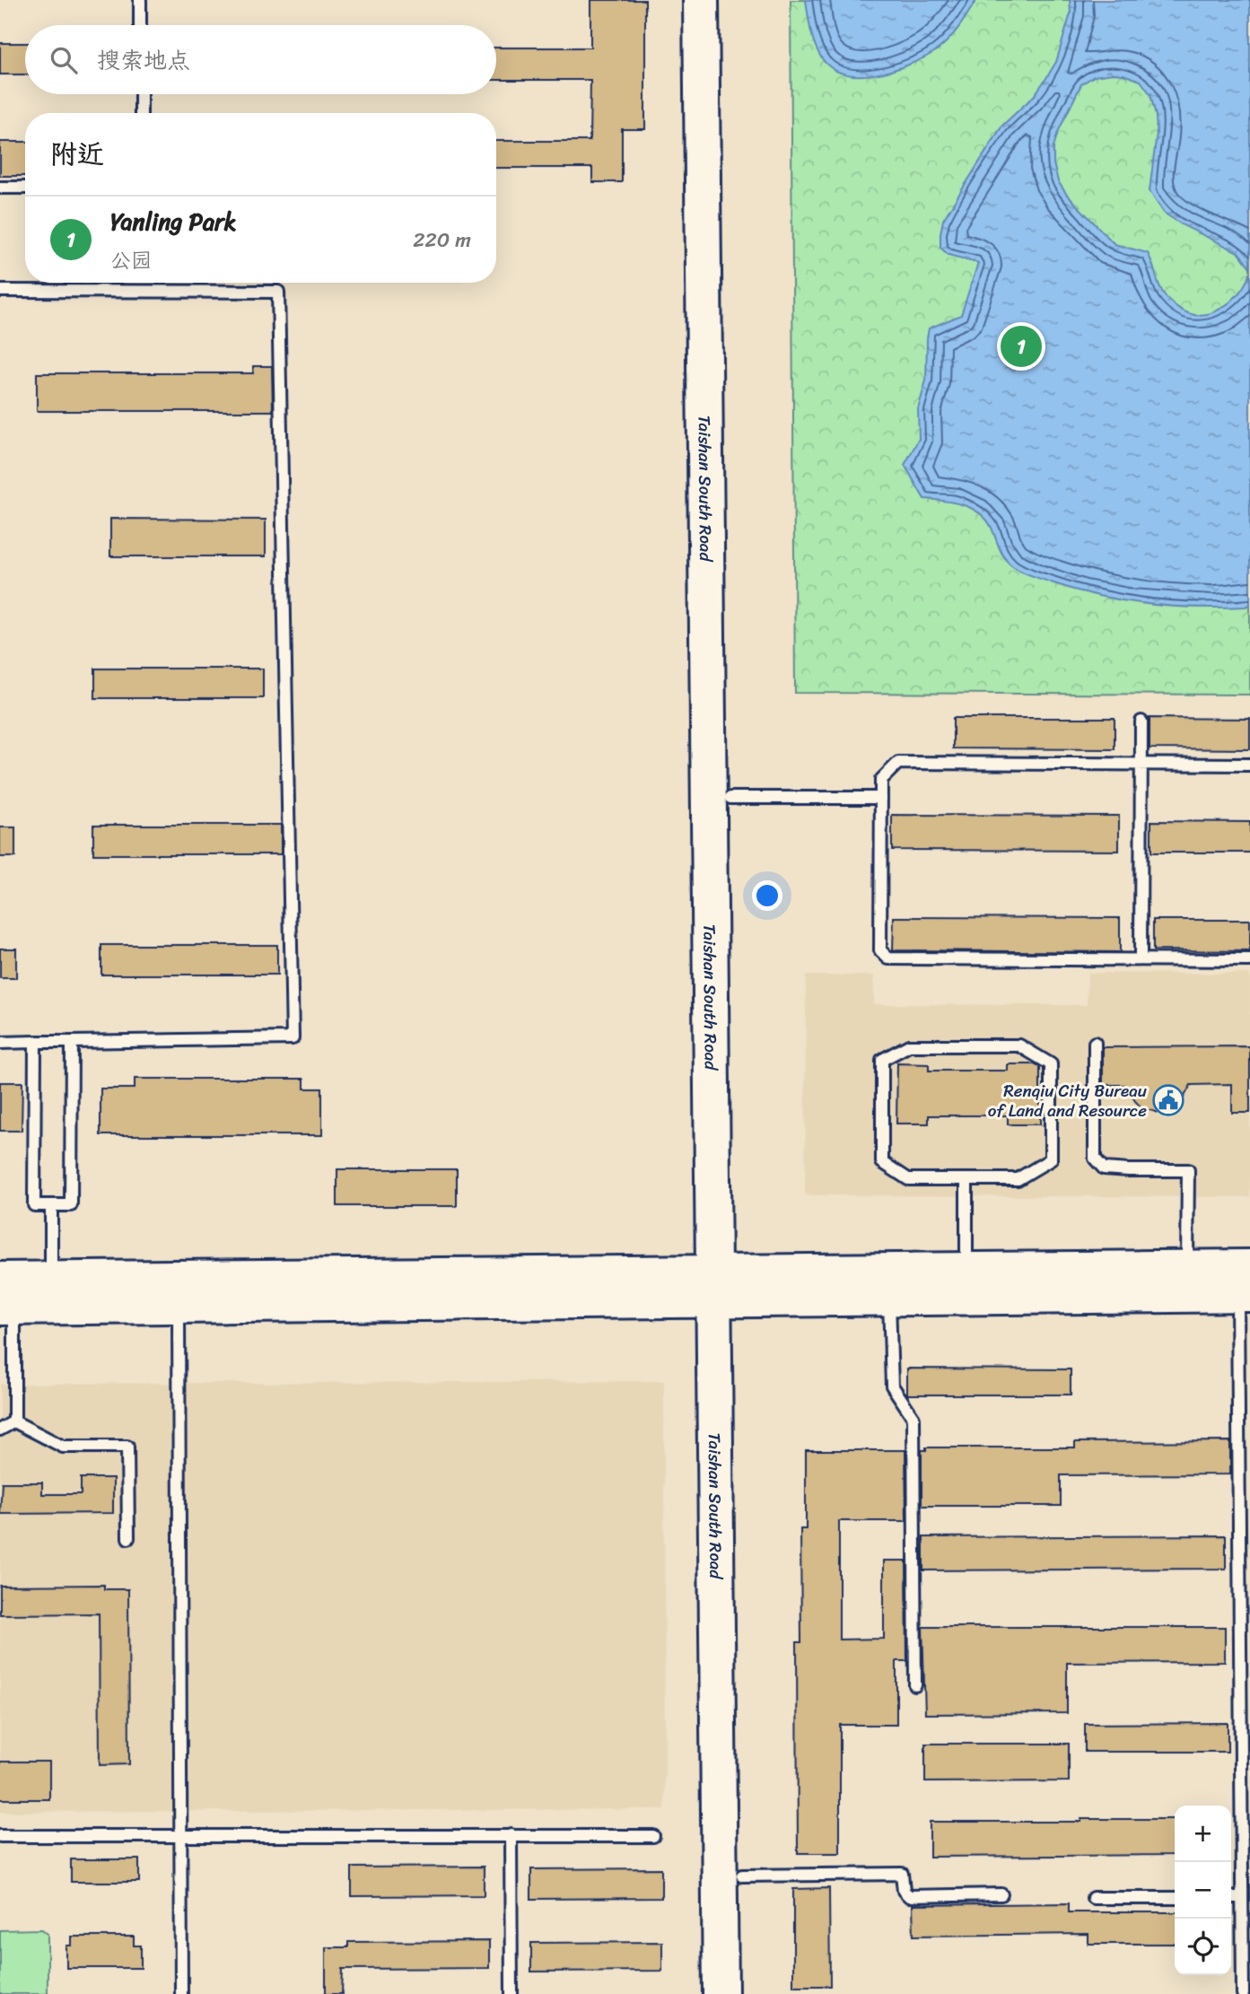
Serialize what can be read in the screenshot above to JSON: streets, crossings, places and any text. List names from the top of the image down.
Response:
{
  "streets": {
    "main road": ["Taishan South Road"]
  },
  "places": {
    "public building": ["Renqiu City Bureau of Land and Resource"]
  },
  "page": {
    "search": "搜索地点",
    "heading": "附近",
    "list": [
      {
        "mark": "1",
        "name": "Yanling Park",
        "note": "公园",
        "value": "220 m"
      }
    ],
    "pins": "1",
    "map_buttons": ["+", "−"]
  }
}
